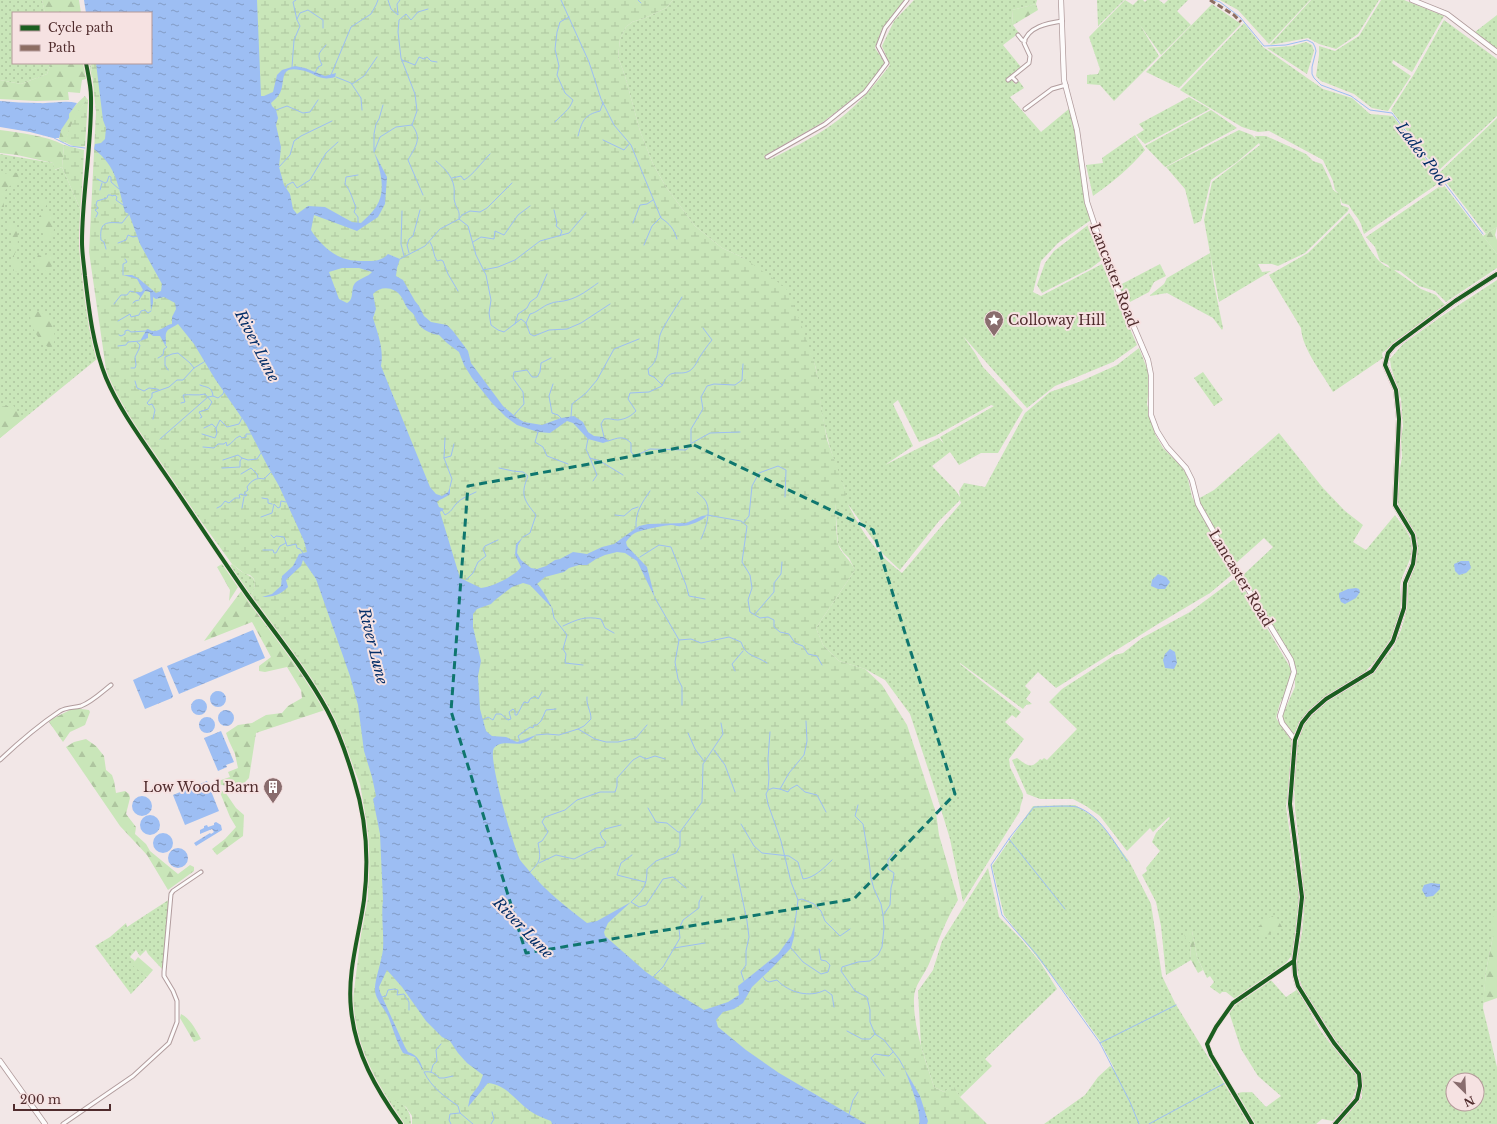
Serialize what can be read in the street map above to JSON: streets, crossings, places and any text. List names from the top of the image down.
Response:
{
  "streets": {
    "street": ["Lancaster Road"]
  },
  "water": ["Lades Pool", "River Lune"],
  "places": {
    "place": ["Colloway Hill"],
    "building": ["Low Wood Barn"]
  },
  "legend": ["Cycle path", "Path"],
  "scale_bar": "200 m",
  "north": "bottom right"
}
